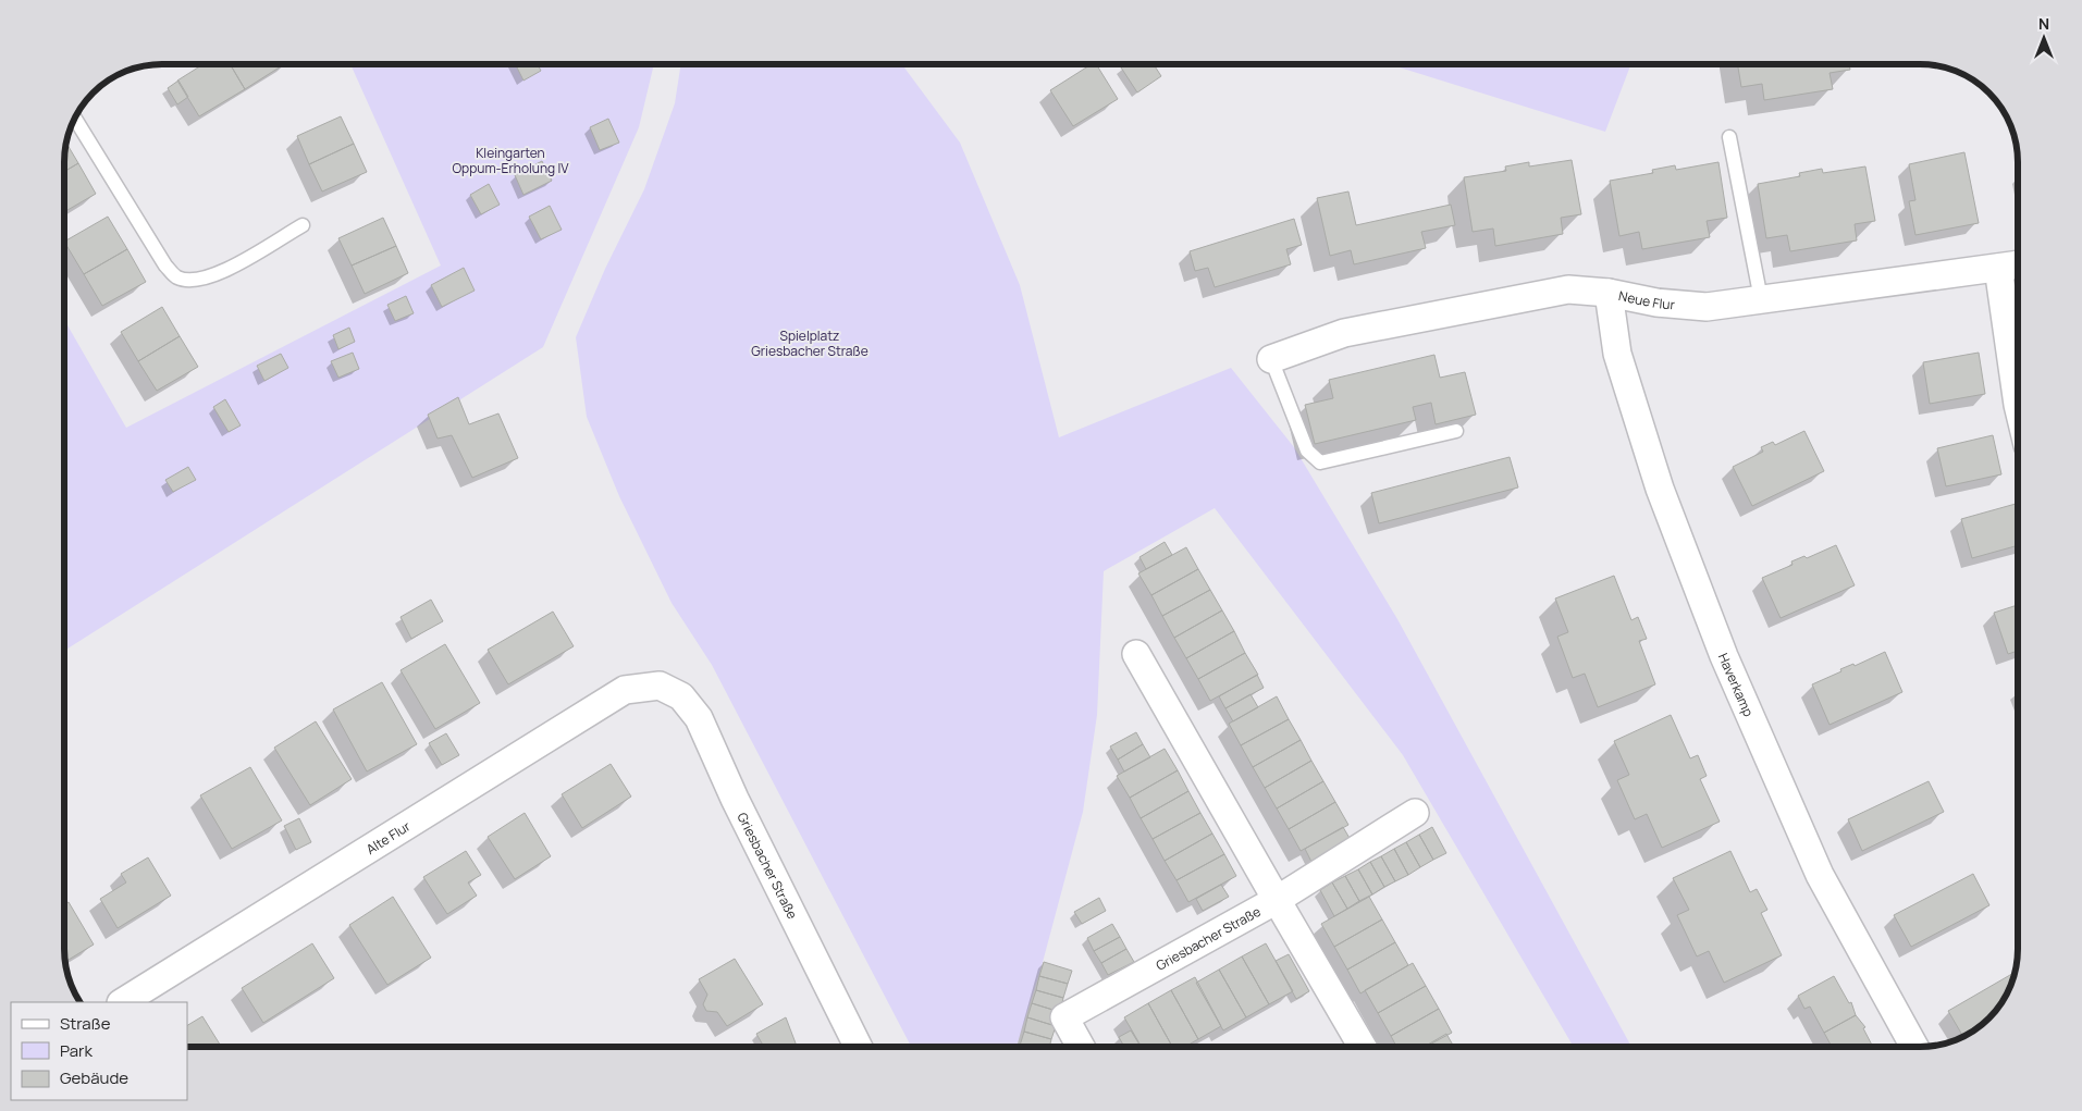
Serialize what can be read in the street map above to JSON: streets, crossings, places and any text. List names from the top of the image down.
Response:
{
  "streets": {
    "street": [
      "Neue Flur",
      "Haverkamp",
      "Alte Flur",
      "Griesbacher Straße"
    ]
  },
  "crossings": [
    ["Neue Flur", "Haverkamp"],
    ["Alte Flur", "Griesbacher Straße"]
  ],
  "parks": ["Kleingarten Oppum-Erholung IV", "Spielplatz Griesbacher Straße"],
  "legend": ["Straße", "Park", "Gebäude"],
  "north": "top"
}
